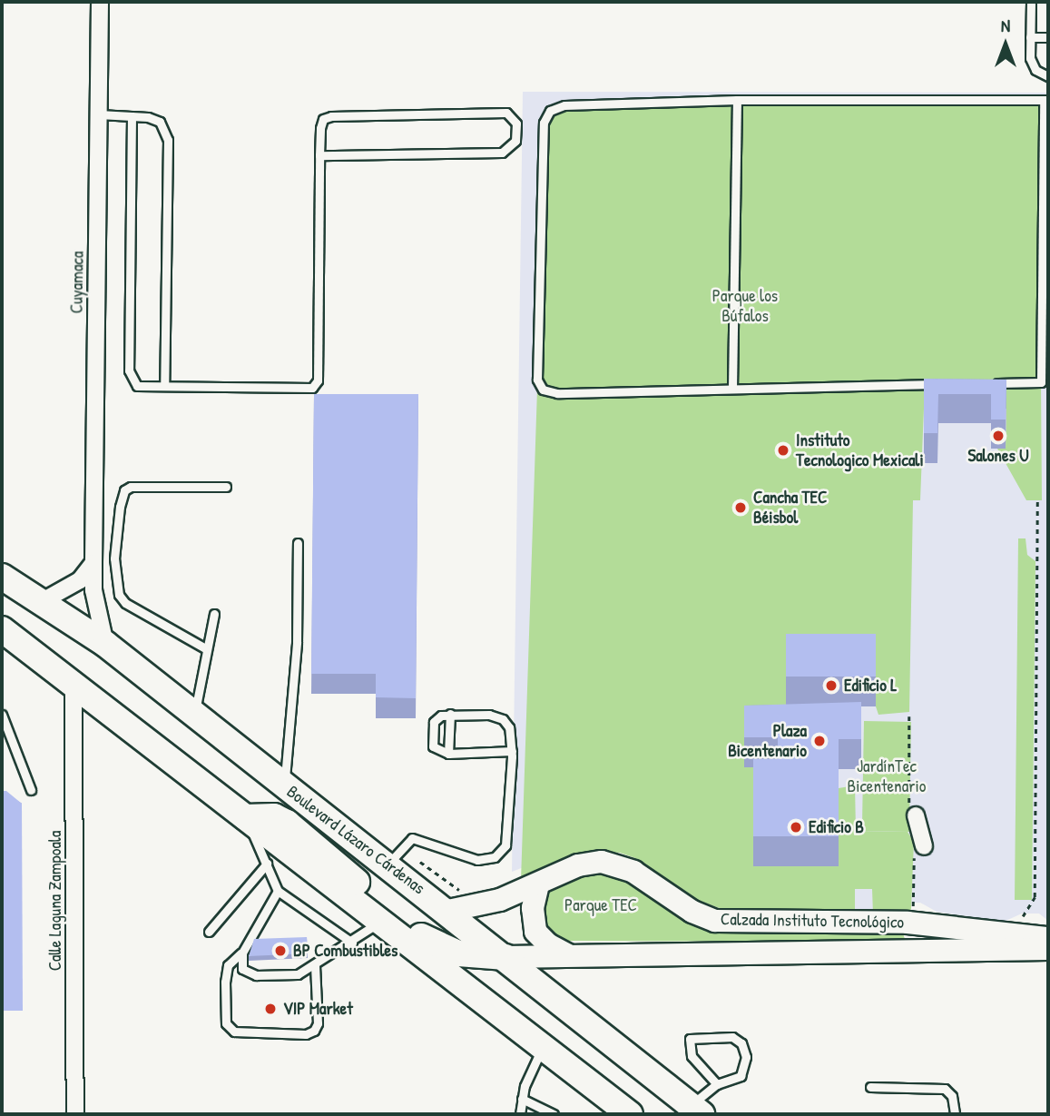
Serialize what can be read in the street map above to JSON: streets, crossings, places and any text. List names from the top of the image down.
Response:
{
  "streets": {
    "main road": ["Boulevard Lázaro Cárdenas"],
    "street": ["Cuyamaca", "Calle Laguna Zampoala", "Calzada Instituto Tecnológico"]
  },
  "crossings": [
    ["Cuyamaca", "Boulevard Lázaro Cárdenas"],
    ["Boulevard Lázaro Cárdenas", "Calzada Instituto Tecnológico"]
  ],
  "parks": ["Parque los Búfalos", "JardínTec Bicentenario", "Parque TEC"],
  "places": [
    "Salones U",
    "Instituto Tecnologico Mexicali",
    "Cancha TEC Béisbol",
    "Edificio L",
    "Plaza Bicentenario",
    "Edificio B",
    "BP Combustibles",
    "VIP Market"
  ],
  "north": "top"
}
